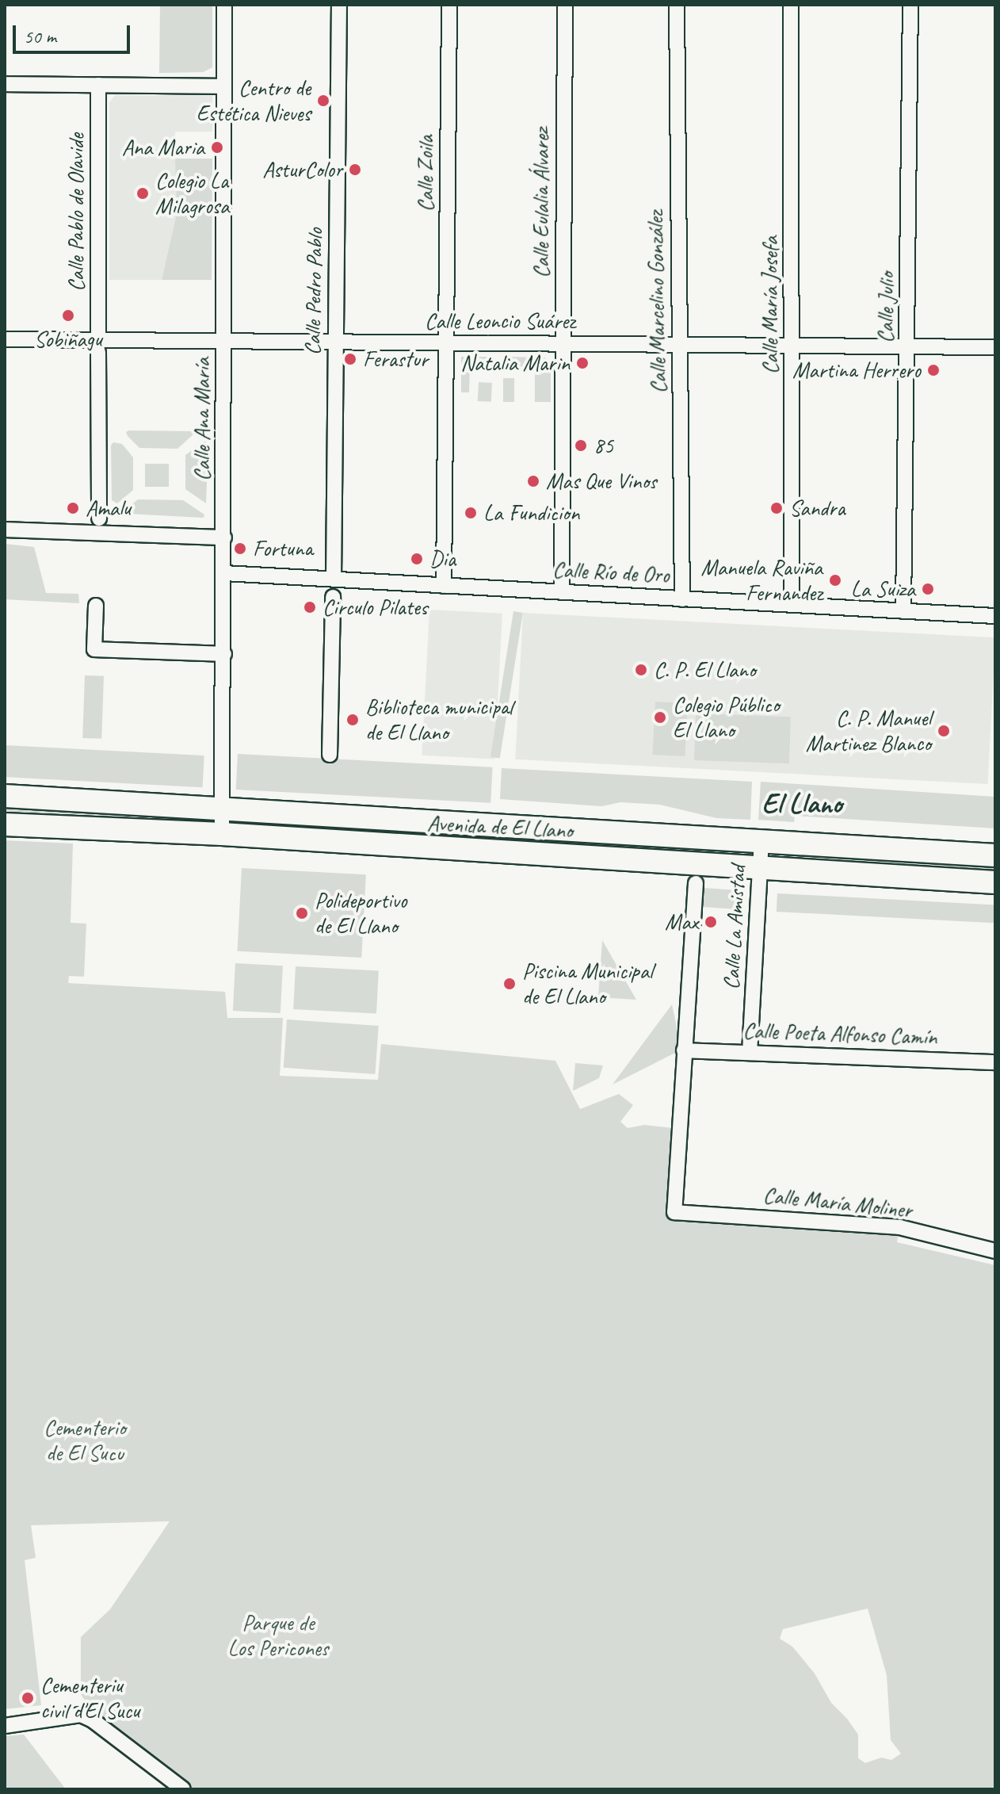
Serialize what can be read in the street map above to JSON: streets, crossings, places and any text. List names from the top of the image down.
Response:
{
  "streets": {
    "main road": ["Avenida de El Llano"],
    "street": [
      "Calle Zoila",
      "Calle Eulalia Álvarez",
      "Calle Pablo de Olavide",
      "Calle Pedro Pablo",
      "Calle Marcelino González",
      "Calle María Josefa",
      "Calle Julio",
      "Calle Leoncio Suárez",
      "Calle Ana María",
      "Calle Río de Oro",
      "Calle La Amistad",
      "Calle Poeta Alfonso Camín",
      "Calle María Moliner"
    ]
  },
  "crossings": [
    ["Calle Zoila", "Calle Leoncio Suárez"],
    ["Calle Zoila", "Calle Río de Oro"],
    ["Calle Eulalia Álvarez", "Calle Leoncio Suárez"],
    ["Calle Eulalia Álvarez", "Calle Río de Oro"],
    ["Calle Pablo de Olavide", "Calle Leoncio Suárez"],
    ["Calle Pedro Pablo", "Calle Leoncio Suárez"],
    ["Calle Pedro Pablo", "Calle Río de Oro"],
    ["Calle Marcelino González", "Calle Leoncio Suárez"],
    ["Calle Marcelino González", "Calle Río de Oro"],
    ["Calle María Josefa", "Calle Leoncio Suárez"],
    ["Calle María Josefa", "Calle Río de Oro"],
    ["Calle Julio", "Calle Leoncio Suárez"],
    ["Calle Julio", "Calle Río de Oro"],
    ["Calle Leoncio Suárez", "Calle Ana María"],
    ["Calle Ana María", "Calle Río de Oro"],
    ["Calle Ana María", "Avenida de El Llano"],
    ["Avenida de El Llano", "Calle La Amistad"],
    ["Calle La Amistad", "Calle Poeta Alfonso Camín"],
    ["Calle Poeta Alfonso Camín", "Calle María Moliner"]
  ],
  "districts": ["El Llano"],
  "parks": ["Cementerio de El Sucu", "Parque de Los Pericones"],
  "places": [
    "Centro de Estética Nieves",
    "Ana Maria",
    "AsturColor",
    "Colegio La Milagrosa",
    "Sobiñagu",
    "Ferastur",
    "Natalia Marin",
    "Martina Herrero",
    "85",
    "Mas Que Vinos",
    "Amalu",
    "Sandra",
    "La Fundicion",
    "Fortuna",
    "Dia",
    "Manuela Raviña Fernandez",
    "La Suiza",
    "Circulo Pilates",
    "C. P. El Llano",
    "Colegio Público El Llano",
    "Biblioteca municipal de El Llano",
    "C. P. Manuel Martinez Blanco",
    "Polideportivo de El Llano",
    "Max",
    "Piscina Municipal de El Llano",
    "Cementeriu civil d'El Sucu"
  ],
  "scale_bar": "50 m"
}
